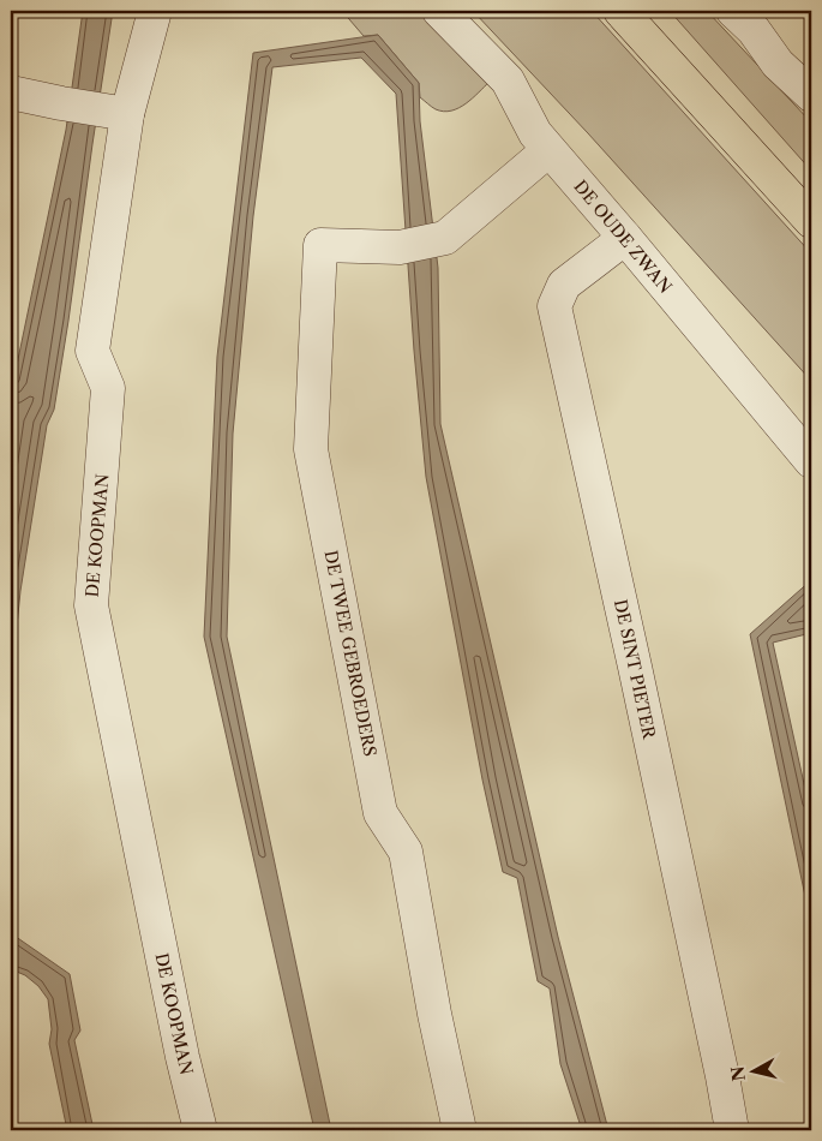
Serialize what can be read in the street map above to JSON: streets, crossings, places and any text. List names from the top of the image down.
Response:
{
  "streets": {
    "street": [
      "DE OUDE ZWAN",
      "DE KOOPMAN",
      "DE TWEE GEBROEDERS",
      "DE SINT PIETER"
    ]
  },
  "crossings": [
    ["DE OUDE ZWAN", "DE TWEE GEBROEDERS"],
    ["DE OUDE ZWAN", "DE SINT PIETER"]
  ],
  "north": "left"
}
